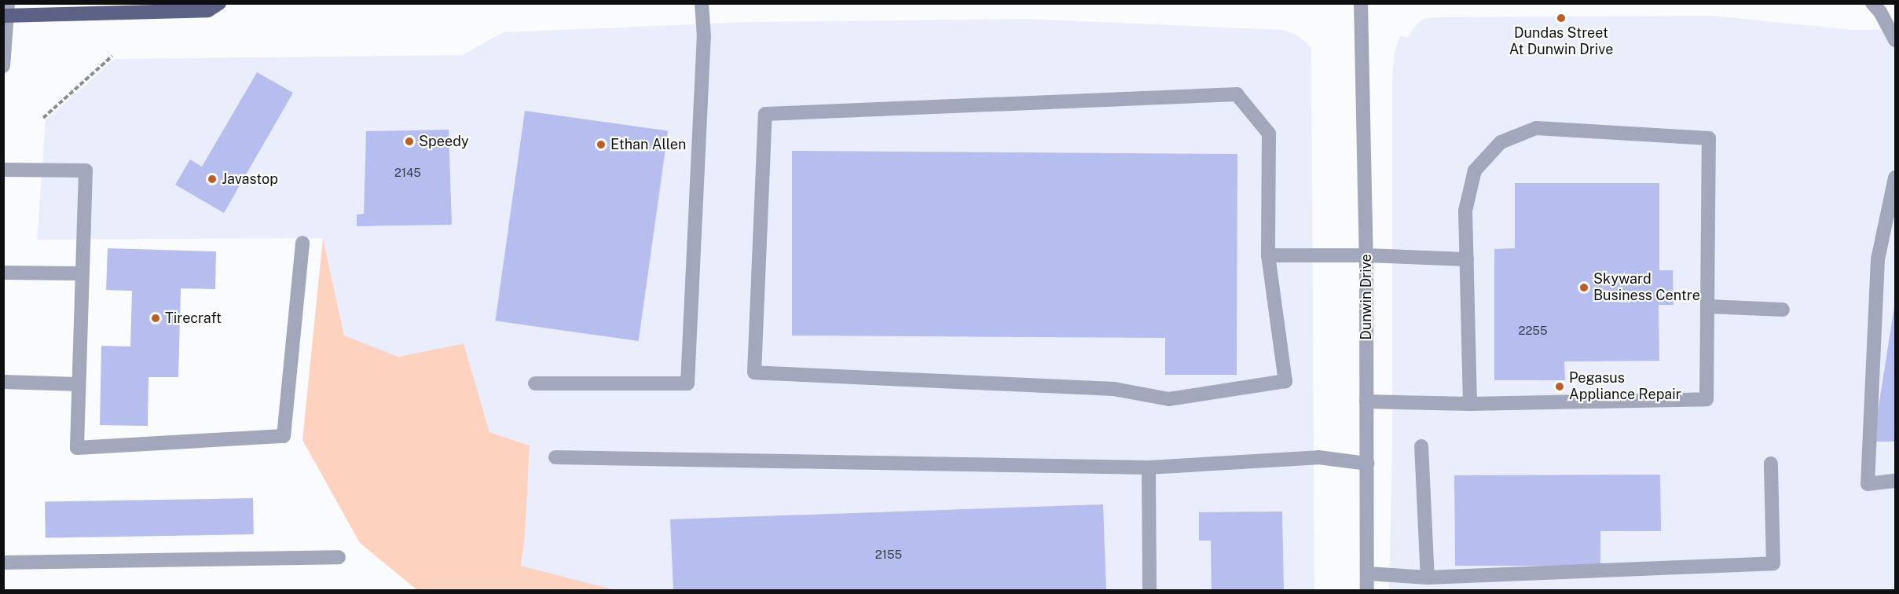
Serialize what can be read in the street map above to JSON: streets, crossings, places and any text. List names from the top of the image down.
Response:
{
  "streets": {
    "street": ["Dunwin Drive"]
  },
  "places": [
    "Dundas Street At Dunwin Drive",
    "Speedy",
    "Ethan Allen",
    "Javastop",
    "Skyward Business Centre",
    "Tirecraft",
    "Pegasus Appliance Repair"
  ],
  "house_numbers": ["2145", "2255", "2155"]
}
